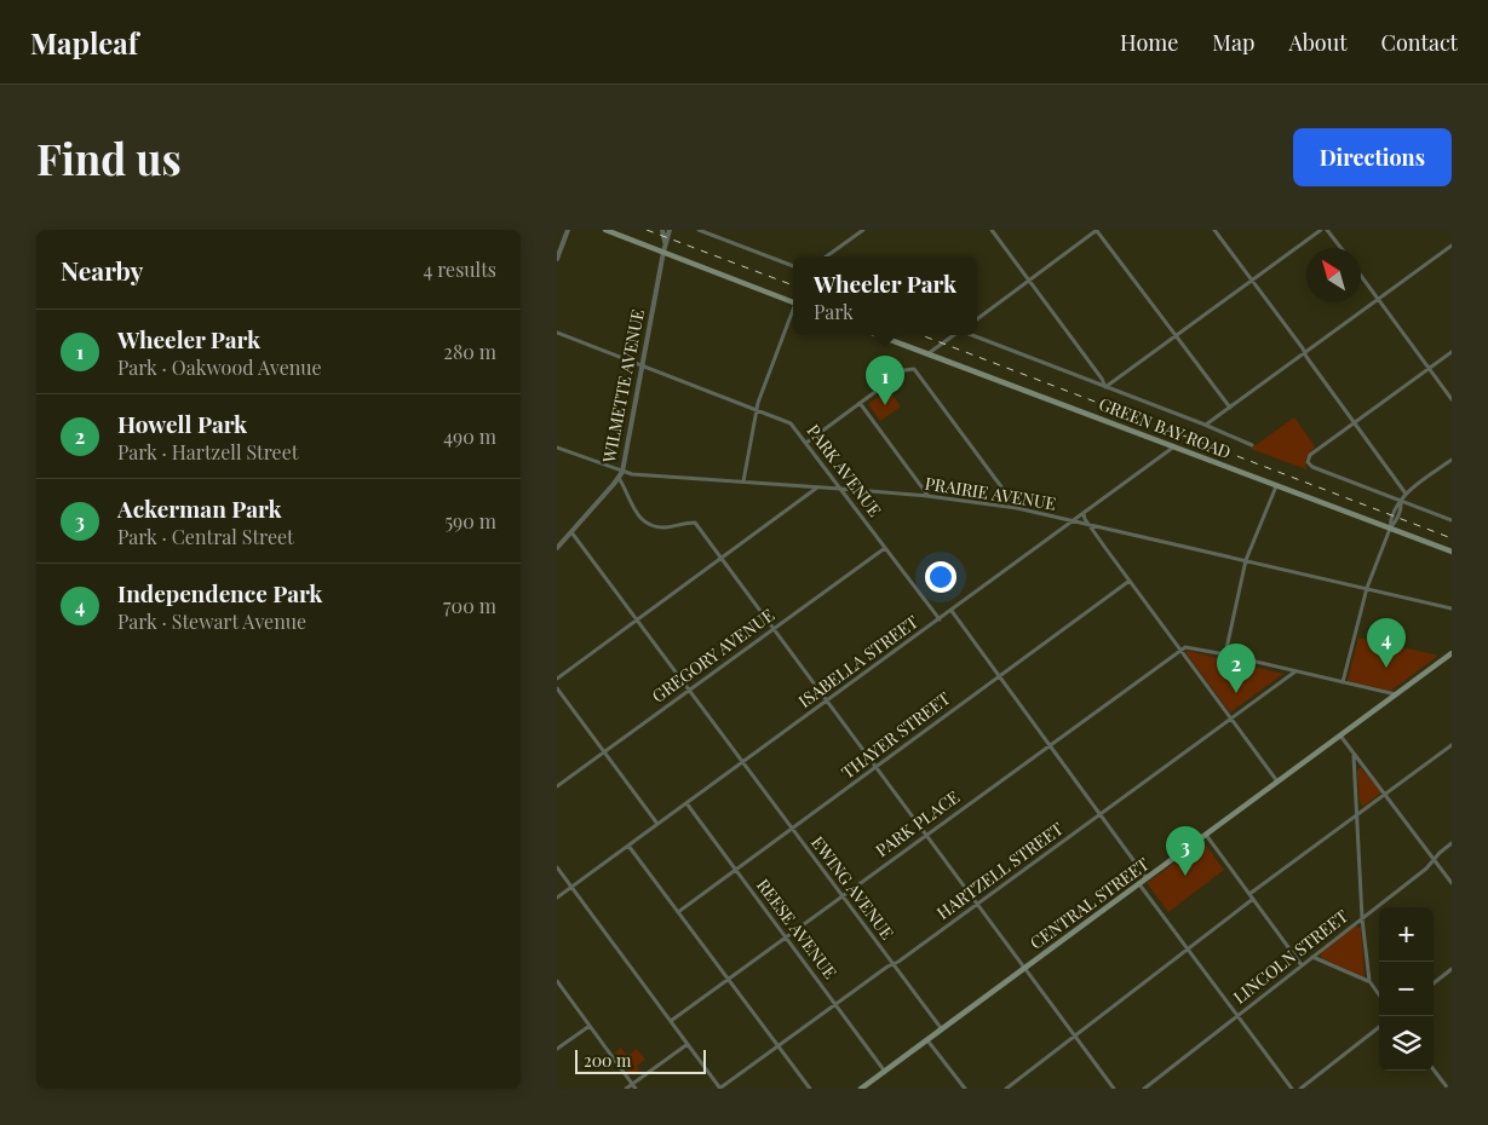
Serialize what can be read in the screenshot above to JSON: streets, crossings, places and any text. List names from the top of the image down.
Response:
{
  "streets": {
    "main road": ["GREEN BAY ROAD", "CENTRAL STREET"],
    "street": [
      "WILMETTE AVENUE",
      "PARK AVENUE",
      "PRAIRIE AVENUE",
      "GREGORY AVENUE",
      "ISABELLA STREET",
      "THAYER STREET",
      "PARK PLACE",
      "HARTZELL STREET",
      "EWING AVENUE",
      "REESE AVENUE",
      "LINCOLN STREET"
    ]
  },
  "crossings": [
    ["WILMETTE AVENUE", "PARK AVENUE"],
    ["WILMETTE AVENUE", "PRAIRIE AVENUE"],
    ["WILMETTE AVENUE", "EWING AVENUE"],
    ["GREEN BAY ROAD", "ISABELLA STREET"],
    ["PARK AVENUE", "PRAIRIE AVENUE"],
    ["PARK AVENUE", "GREGORY AVENUE"],
    ["PARK AVENUE", "ISABELLA STREET"],
    ["PRAIRIE AVENUE", "ISABELLA STREET"],
    ["GREGORY AVENUE", "EWING AVENUE"],
    ["ISABELLA STREET", "EWING AVENUE"],
    ["ISABELLA STREET", "REESE AVENUE"],
    ["THAYER STREET", "EWING AVENUE"],
    ["THAYER STREET", "REESE AVENUE"],
    ["PARK PLACE", "EWING AVENUE"],
    ["PARK PLACE", "REESE AVENUE"],
    ["HARTZELL STREET", "EWING AVENUE"],
    ["HARTZELL STREET", "REESE AVENUE"],
    ["EWING AVENUE", "CENTRAL STREET"],
    ["CENTRAL STREET", "REESE AVENUE"]
  ],
  "scale_bar": "200 m",
  "north": "top left",
  "page": {
    "header": "Mapleaf",
    "nav": [
      "Home",
      "Map",
      "About",
      "Contact"
    ],
    "buttons": "Directions",
    "title": "Find us",
    "heading": ["Nearby", "4 results"],
    "popup": ["Wheeler Park", "Park"],
    "list": [
      {
        "mark": "1",
        "name": "Wheeler Park",
        "note": "Park · Oakwood Avenue",
        "value": "280 m"
      },
      {
        "mark": "2",
        "name": "Howell Park",
        "note": "Park · Hartzell Street",
        "value": "490 m"
      },
      {
        "mark": "3",
        "name": "Ackerman Park",
        "note": "Park · Central Street",
        "value": "590 m"
      },
      {
        "mark": "4",
        "name": "Independence Park",
        "note": "Park · Stewart Avenue",
        "value": "700 m"
      }
    ],
    "pins": [
      "1",
      "4",
      "2",
      "3"
    ],
    "map_buttons": ["+", "−"],
    "scale": "200 m"
  }
}
